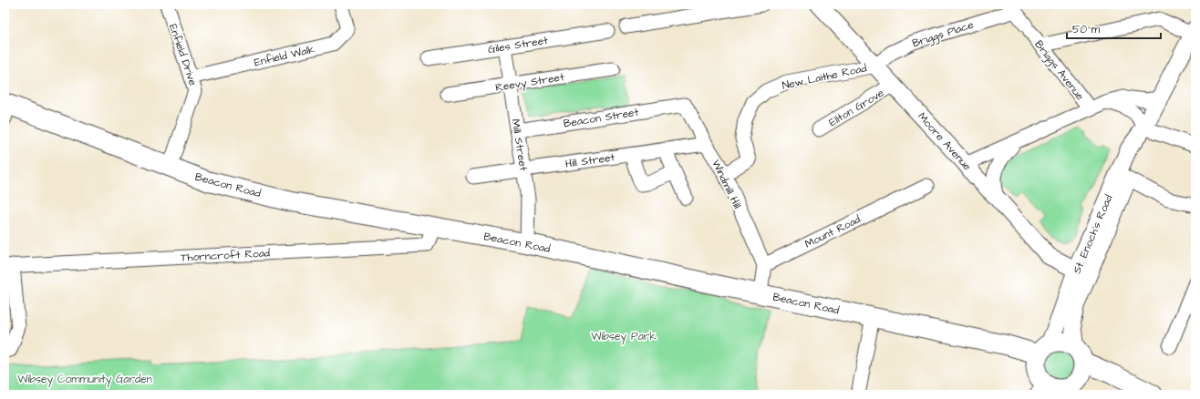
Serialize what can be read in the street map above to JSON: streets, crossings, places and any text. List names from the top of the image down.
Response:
{
  "streets": {
    "main road": ["Beacon Road"],
    "street": [
      "Briggs Place",
      "Giles Street",
      "Enfield Drive",
      "Enfield Walk",
      "Briggs Avenue",
      "New Laithe Road",
      "Reevy Street",
      "Ellton Grove",
      "Beacon Street",
      "Moore Avenue",
      "Mill Street",
      "Hill Street",
      "Windmill Hill",
      "Mount Road",
      "St. Enoch's Road",
      "Thorncroft Road"
    ]
  },
  "crossings": [
    ["Briggs Place", "Briggs Avenue"],
    ["Briggs Place", "New Laithe Road"],
    ["Briggs Place", "Moore Avenue"],
    ["Giles Street", "Mill Street"],
    ["Enfield Drive", "Enfield Walk"],
    ["Enfield Drive", "Beacon Road"],
    ["New Laithe Road", "Moore Avenue"],
    ["New Laithe Road", "Windmill Hill"],
    ["Reevy Street", "Mill Street"],
    ["Ellton Grove", "Moore Avenue"],
    ["Beacon Street", "Mill Street"],
    ["Beacon Street", "Windmill Hill"],
    ["Moore Avenue", "St. Enoch's Road"],
    ["Mill Street", "Hill Street"],
    ["Mill Street", "Beacon Road"],
    ["Hill Street", "Windmill Hill"],
    ["Windmill Hill", "Mount Road"],
    ["Beacon Road", "St. Enoch's Road"],
    ["Beacon Road", "Thorncroft Road"]
  ],
  "parks": ["Wibsey Park", "Wibsey Community Garden"],
  "scale_bar": "50 m"
}
